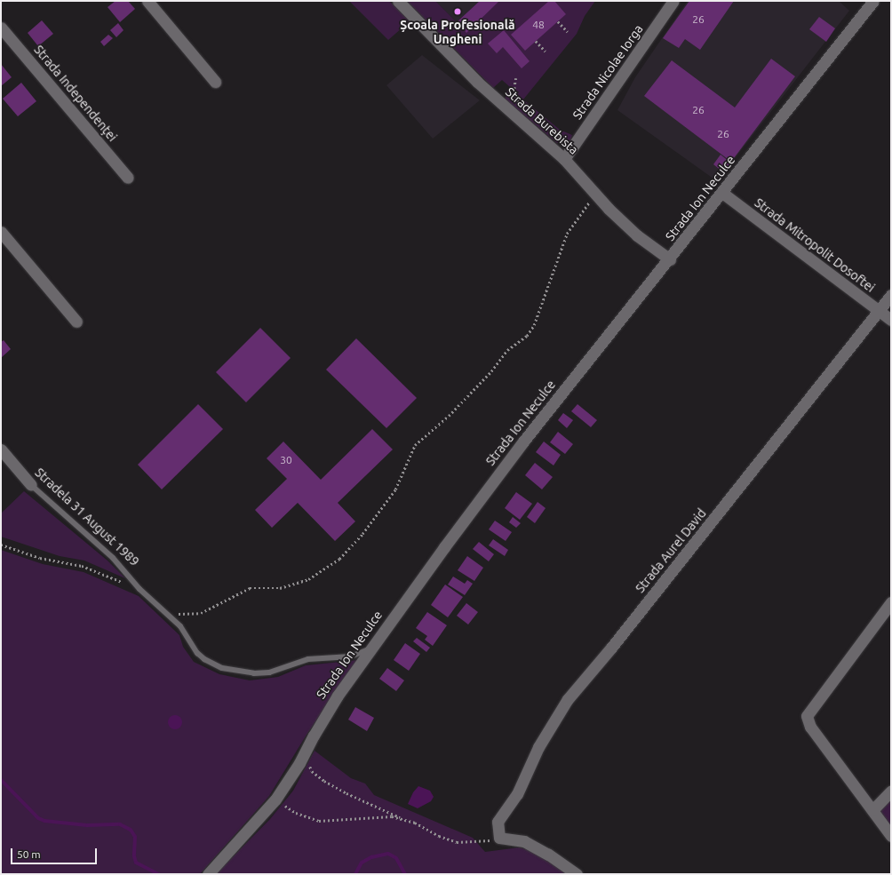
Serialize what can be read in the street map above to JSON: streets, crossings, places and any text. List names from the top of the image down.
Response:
{
  "streets": {
    "street": [
      "Strada Nicolae Iorga",
      "Strada Independenței",
      "Strada Burebista",
      "Strada Ion Neculce",
      "Strada Mitropolit Dosoftei",
      "Stradela 31 August 1989",
      "Strada Aurel David"
    ]
  },
  "crossings": [
    ["Strada Nicolae Iorga", "Strada Burebista"],
    ["Strada Burebista", "Strada Ion Neculce"],
    ["Strada Ion Neculce", "Strada Mitropolit Dosoftei"],
    ["Strada Ion Neculce", "Stradela 31 August 1989"],
    ["Strada Mitropolit Dosoftei", "Strada Aurel David"]
  ],
  "places": ["Școala Profesională Ungheni"],
  "house_numbers": [
    "26",
    "48",
    "26",
    "26",
    "30"
  ],
  "scale_bar": "50 m"
}
